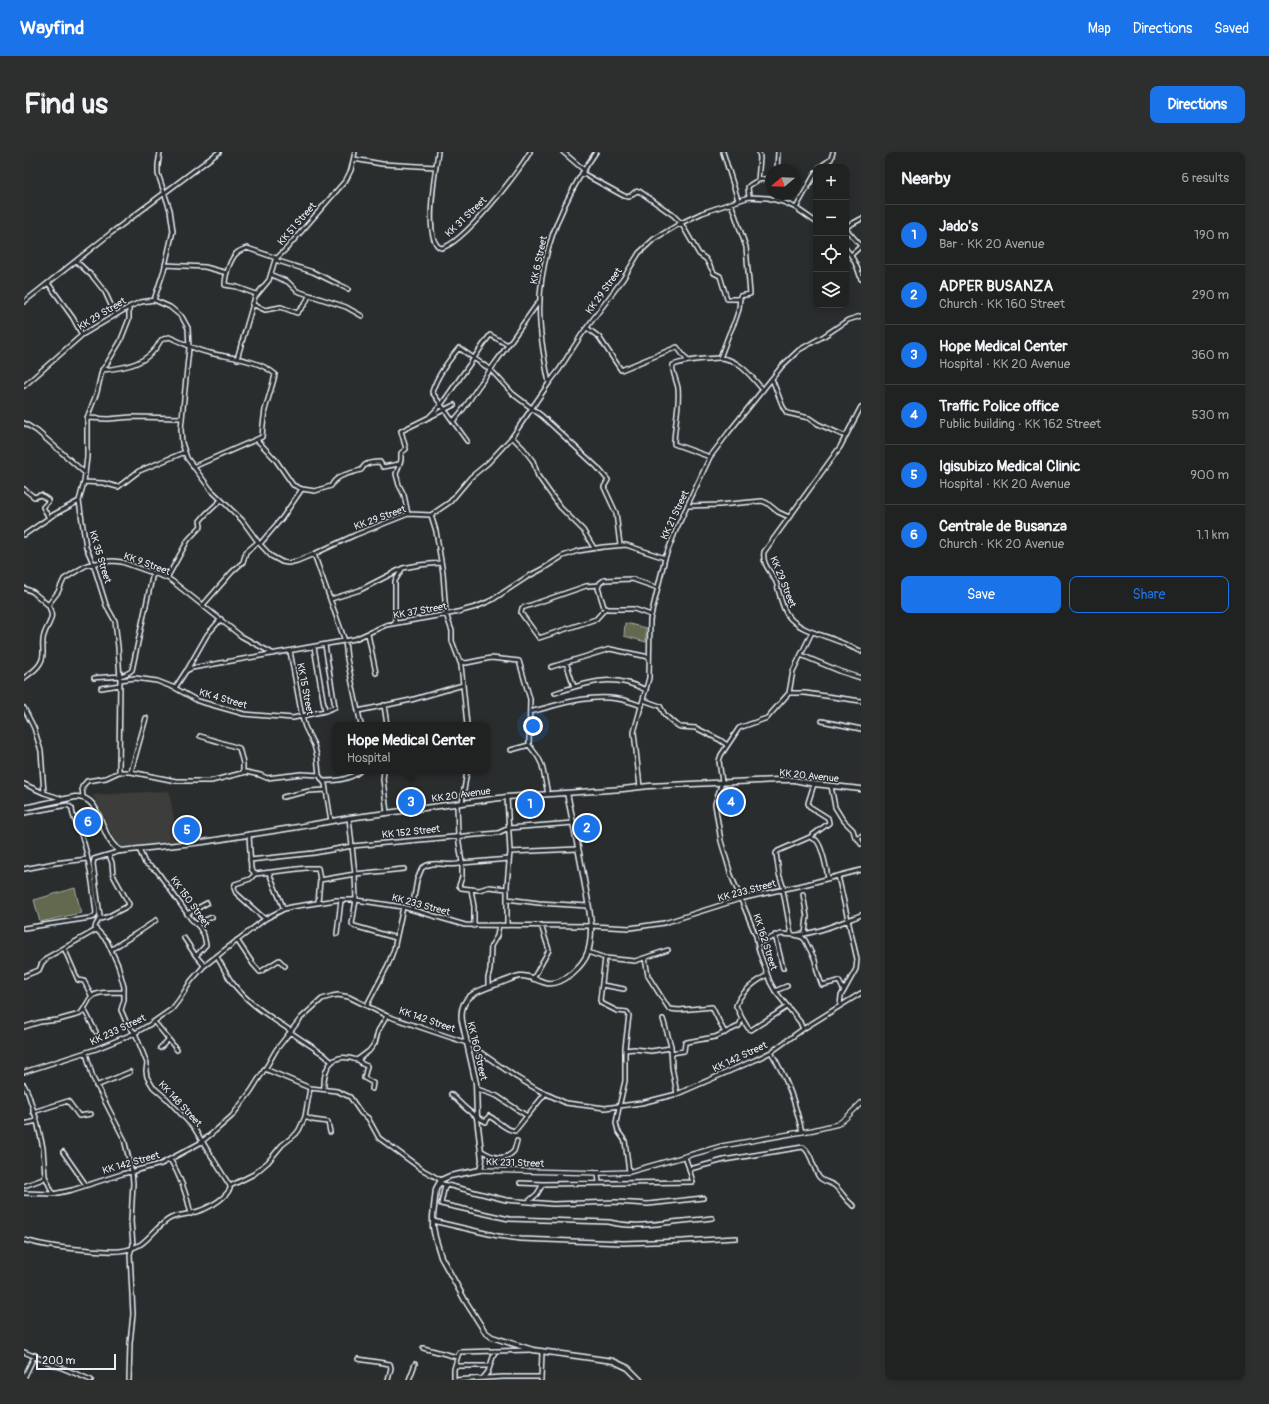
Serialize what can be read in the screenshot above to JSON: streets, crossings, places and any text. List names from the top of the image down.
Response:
{
  "streets": {
    "main road": ["KK 20 Avenue", "KK 160 Street", "KK 231 Street"],
    "street": [
      "KK 31 Street",
      "KK 51 Street",
      "KK 6 Street",
      "KK 29 Street",
      "KK 21 Street",
      "KK 35 Street",
      "KK 9 Street",
      "KK 37 Street",
      "KK 15 Street",
      "KK 4 Street",
      "KK 152 Street",
      "KK 233 Street",
      "KK 150 Street",
      "KK 162 Street",
      "KK 142 Street",
      "KK 148 Street"
    ]
  },
  "crossings": [
    ["KK 6 Street", "KK 29 Street"],
    ["KK 29 Street", "KK 35 Street"],
    ["KK 21 Street", "KK 37 Street"],
    ["KK 21 Street", "KK 20 Avenue"],
    ["KK 35 Street", "KK 9 Street"],
    ["KK 35 Street", "KK 4 Street"],
    ["KK 9 Street", "KK 37 Street"],
    ["KK 37 Street", "KK 15 Street"],
    ["KK 15 Street", "KK 4 Street"],
    ["KK 20 Avenue", "KK 150 Street"],
    ["KK 20 Avenue", "KK 162 Street"],
    ["KK 20 Avenue", "KK 160 Street"],
    ["KK 152 Street", "KK 160 Street"],
    ["KK 233 Street", "KK 162 Street"],
    ["KK 233 Street", "KK 160 Street"],
    ["KK 233 Street", "KK 148 Street"],
    ["KK 162 Street", "KK 142 Street"],
    ["KK 142 Street", "KK 160 Street"],
    ["KK 142 Street", "KK 148 Street"],
    ["KK 160 Street", "KK 231 Street"]
  ],
  "scale_bar": "200 m",
  "north": "left",
  "page": {
    "header": "Wayfind",
    "nav": ["Map", "Directions", "Saved"],
    "buttons": [
      "Directions",
      ["Save", "Share"]
    ],
    "title": "Find us",
    "heading": ["Nearby", "6 results"],
    "map_buttons": ["+", "−"],
    "list": [
      {
        "mark": "1",
        "name": "Jado's",
        "note": "Bar · KK 20 Avenue",
        "value": "190 m"
      },
      {
        "mark": "2",
        "name": "ADPER BUSANZA",
        "note": "Church · KK 160 Street",
        "value": "290 m"
      },
      {
        "mark": "3",
        "name": "Hope Medical Center",
        "note": "Hospital · KK 20 Avenue",
        "value": "360 m"
      },
      {
        "mark": "4",
        "name": "Traffic Police office",
        "note": "Public building · KK 162 Street",
        "value": "530 m"
      },
      {
        "mark": "5",
        "name": "Igisubizo Medical Clinic",
        "note": "Hospital · KK 20 Avenue",
        "value": "900 m"
      },
      {
        "mark": "6",
        "name": "Centrale de Busanza",
        "note": "Church · KK 20 Avenue",
        "value": "1.1 km"
      }
    ],
    "popup": ["Hope Medical Center", "Hospital"],
    "pins": [
      "3",
      "4",
      "1",
      "6",
      "2",
      "5"
    ],
    "scale": "200 m"
  }
}
